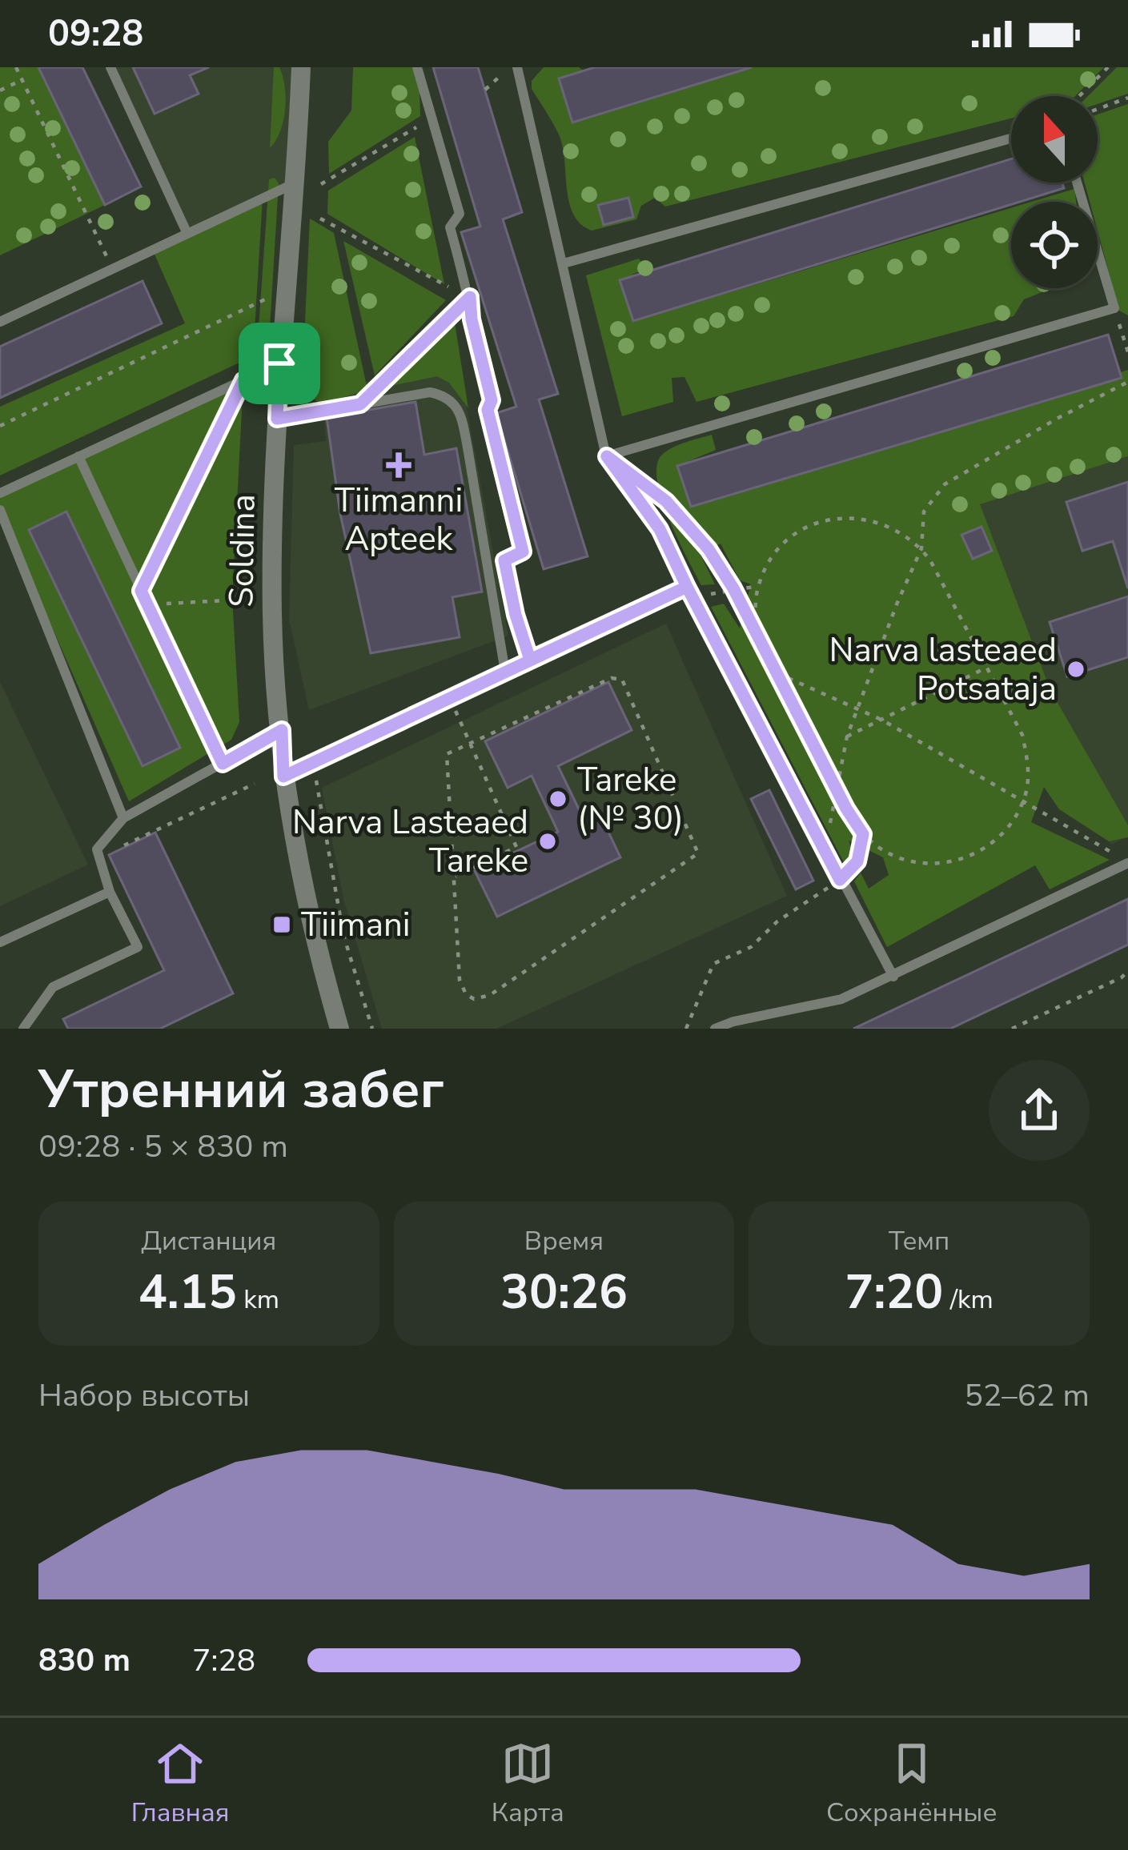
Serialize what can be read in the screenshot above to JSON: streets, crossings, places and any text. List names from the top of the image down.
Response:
{
  "streets": {
    "street": ["Soldina"]
  },
  "places": {
    "health": ["Tiimanni Apteek"],
    "other": ["Narva lasteaed Potsataja", "Tareke (№ 30)", "Narva Lasteaed Tareke"],
    "transit": ["Tiimani"]
  },
  "north": "top",
  "page": {
    "status": "09:28",
    "heading": ["Утренний забег", "09:28 · 5 × 830 m"],
    "stats": [
      ["Дистанция", "4.15 km"],
      ["Время", "30:26"],
      ["Темп", "7:20 /km"]
    ],
    "chart": ["Набор высоты", "52–62 m"],
    "list": [
      {
        "name": "830 m",
        "note": "7:28"
      }
    ],
    "tabs": ["Главная", "Карта", "Сохранённые"]
  }
}
